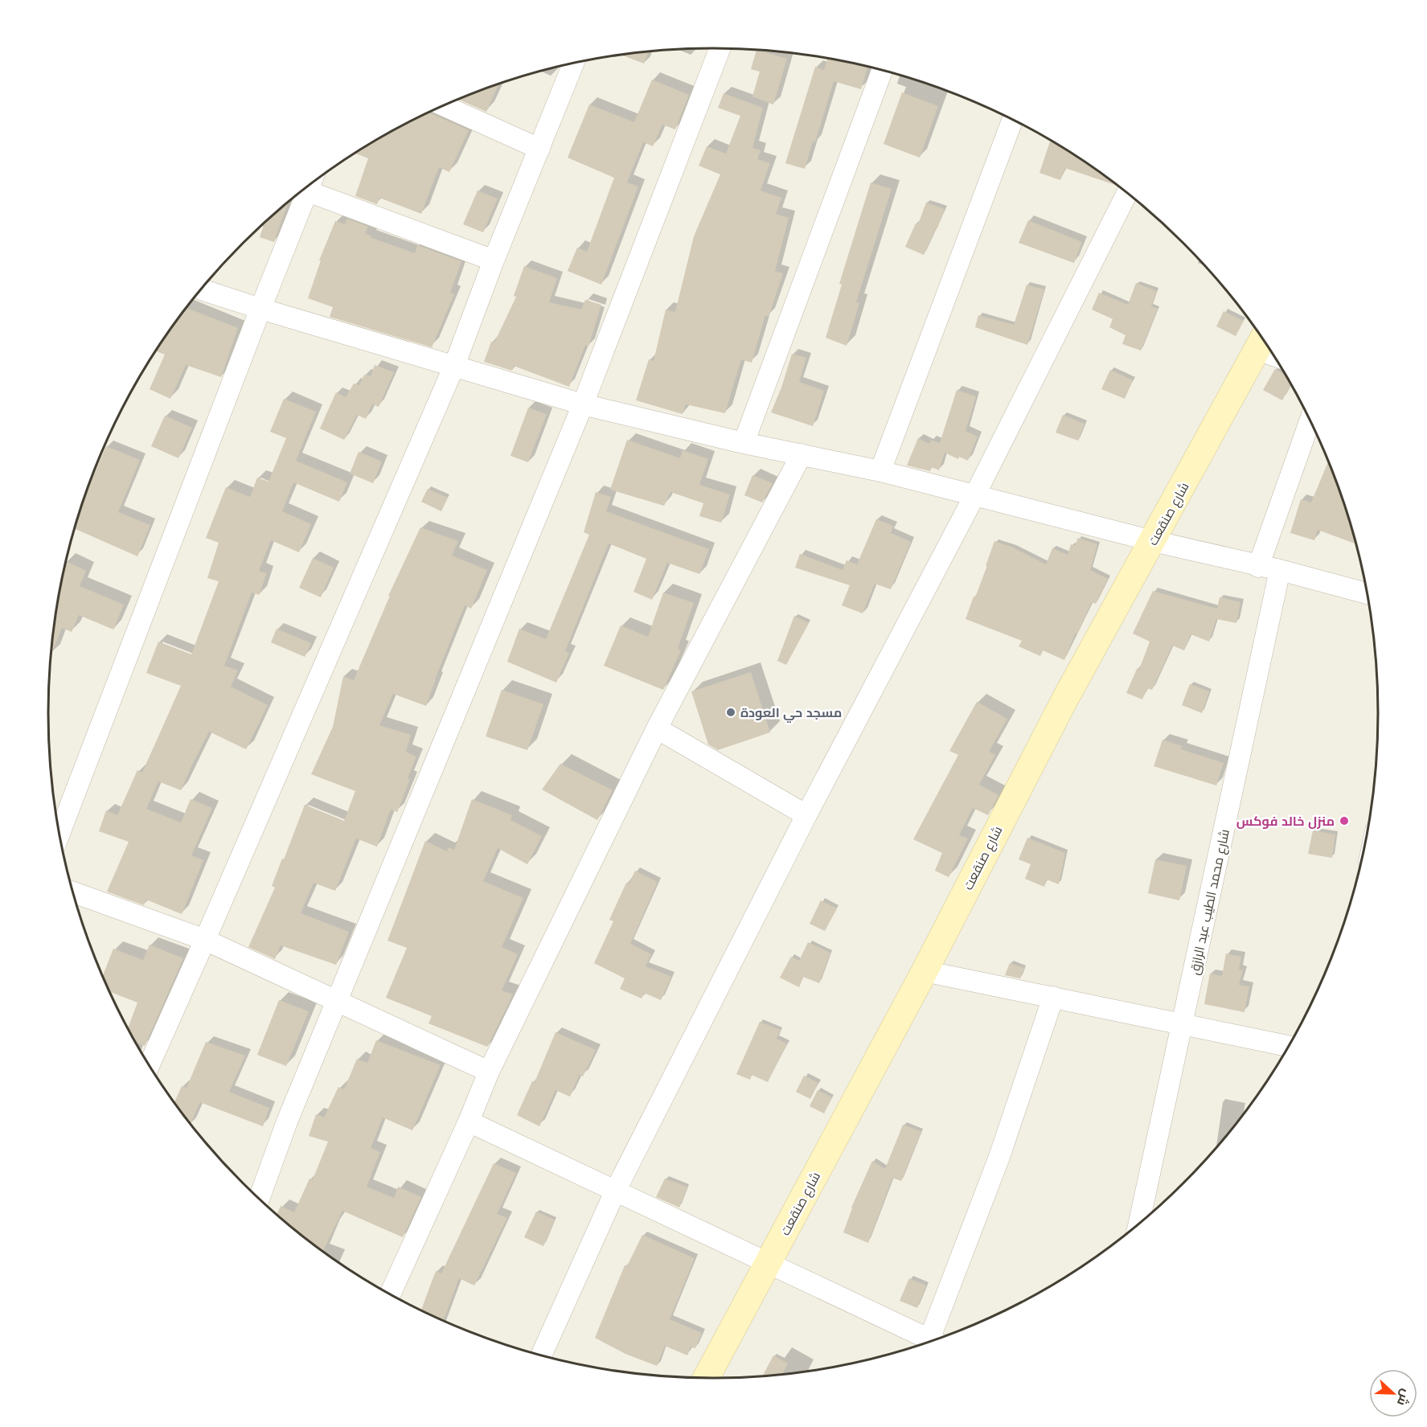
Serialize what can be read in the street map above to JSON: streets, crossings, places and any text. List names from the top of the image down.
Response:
{
  "streets": {
    "street": ["شارع صنقعت", "شارع محمد الطيب عبد الرازق"]
  },
  "places": ["مسجد حي العودة", "منزل خالد فوكس"],
  "north": "right"
}
